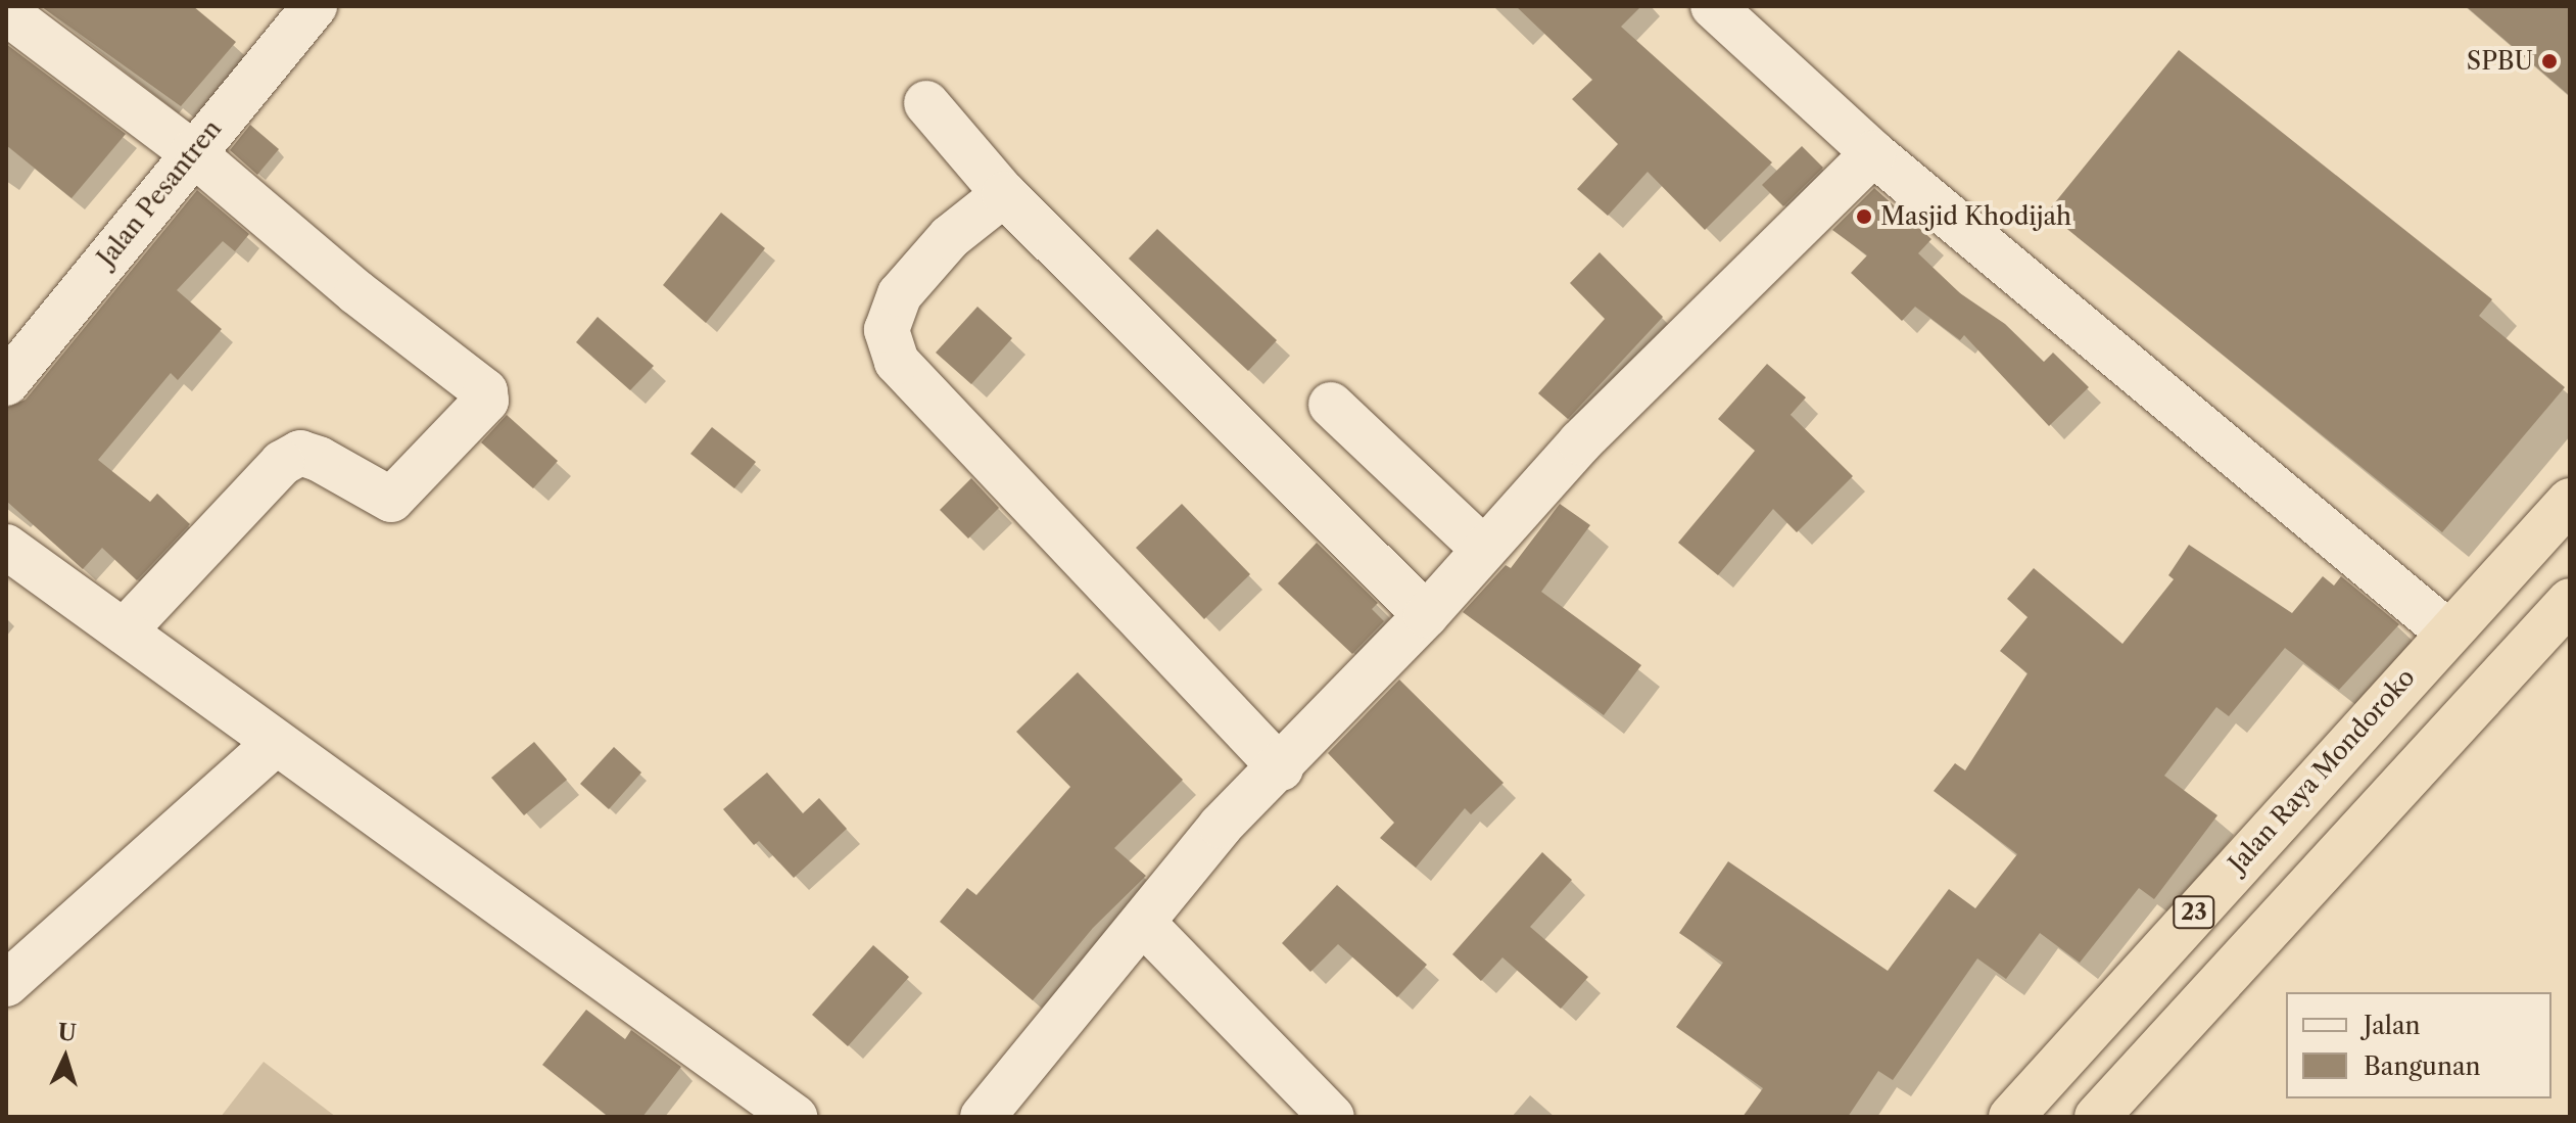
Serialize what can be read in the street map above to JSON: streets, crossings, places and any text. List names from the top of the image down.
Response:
{
  "streets": {
    "highway": ["Jalan Raya Mondoroko", "23"],
    "street": ["Jalan Pesantren"]
  },
  "places": ["SPBU", "Masjid Khodijah"],
  "legend": ["Jalan", "Bangunan"],
  "north": "top"
}
